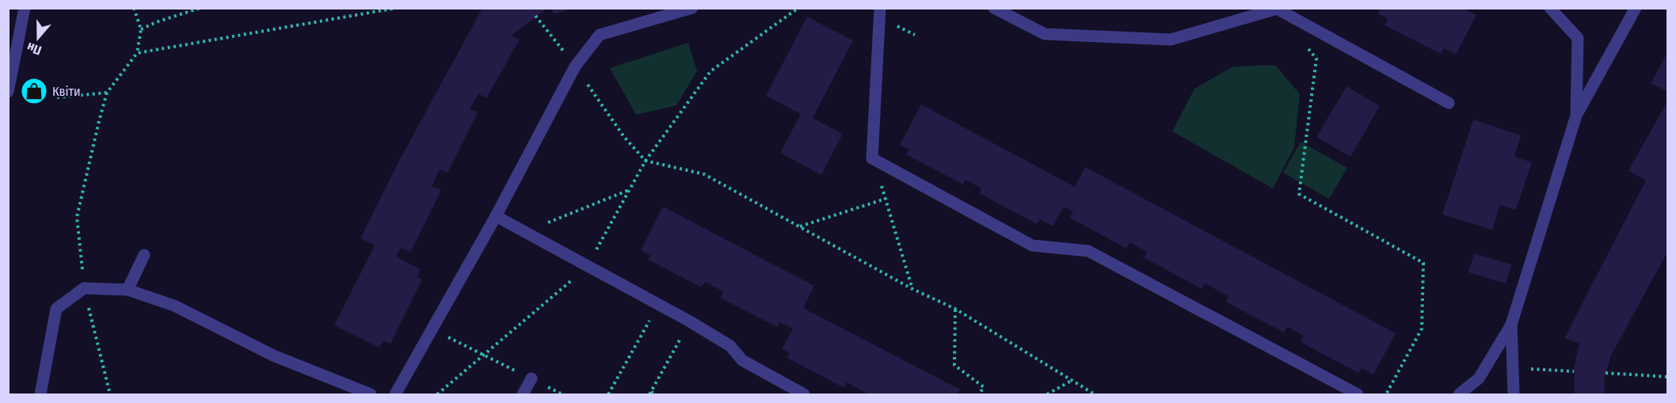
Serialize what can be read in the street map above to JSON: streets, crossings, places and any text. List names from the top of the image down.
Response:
{
  "places": {
    "shop": ["Квіти"]
  },
  "north": "bottom"
}
